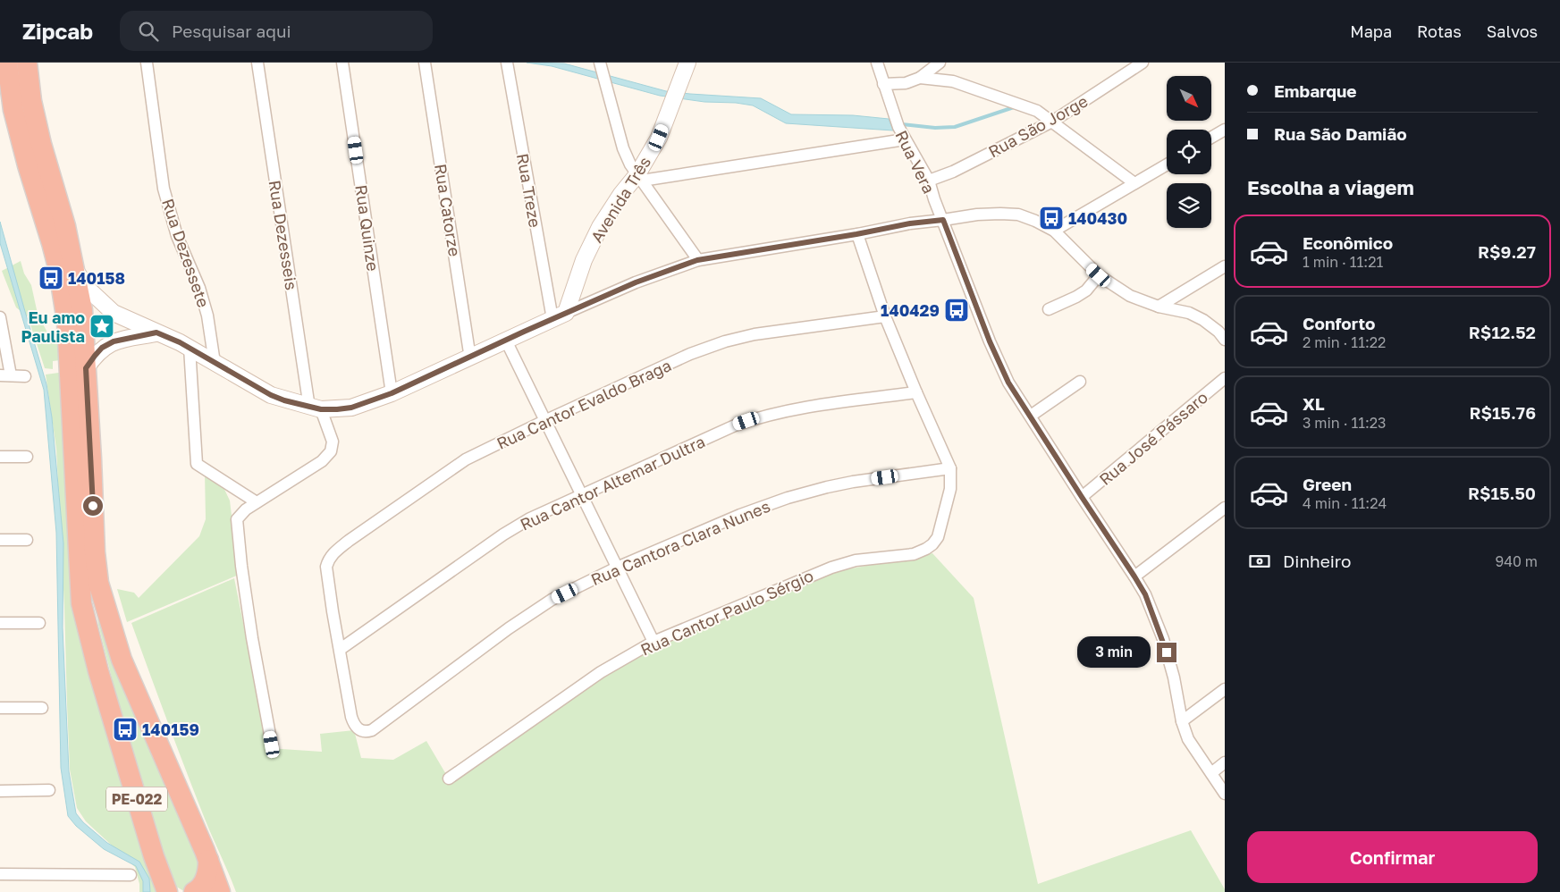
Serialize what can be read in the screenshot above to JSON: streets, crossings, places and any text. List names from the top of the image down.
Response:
{
  "streets": {
    "highway": ["PE-022"],
    "street": [
      "Rua São Jorge",
      "Rua Vera",
      "Rua Treze",
      "Avenida Três",
      "Rua Catorze",
      "Rua Quinze",
      "Rua Dezesseis",
      "Rua Dezessete",
      "Rua Cantor Evaldo Braga",
      "Rua José Pássaro",
      "Rua Cantor Altemar Dultra",
      "Rua Cantora Clara Nunes",
      "Rua Cantor Paulo Sérgio"
    ]
  },
  "crossings": [
    ["Rua São Jorge", "Rua Vera"],
    ["Rua Vera", "Rua José Pássaro"],
    ["Rua Treze", "Avenida Três"],
    ["Rua Cantor Evaldo Braga", "Rua Cantor Altemar Dultra"],
    ["Rua Cantor Evaldo Braga", "Rua Cantora Clara Nunes"],
    ["Rua Cantor Altemar Dultra", "Rua Cantora Clara Nunes"],
    ["Rua Cantora Clara Nunes", "Rua Cantor Paulo Sérgio"]
  ],
  "places": {
    "bus stop": [
      "140430",
      "140158",
      "140429",
      "140159"
    ],
    "place": ["Eu amo Paulista"]
  },
  "north": "bottom right",
  "page": {
    "header": "Zipcab",
    "search": "Pesquisar aqui",
    "nav": ["Mapa", "Rotas", "Salvos"],
    "banner": ["Embarque", "Rua São Damião"],
    "heading": "Escolha a viagem",
    "list": [
      {
        "name": "Econômico",
        "note": "1 min · 11:21",
        "value": "R$9.27"
      },
      {
        "name": "Conforto",
        "note": "2 min · 11:22",
        "value": "R$12.52"
      },
      {
        "name": "XL",
        "note": "3 min · 11:23",
        "value": "R$15.76"
      },
      {
        "name": "Green",
        "note": "4 min · 11:24",
        "value": "R$15.50"
      }
    ],
    "pay": ["Dinheiro", "940 m"],
    "bubble": "3 min",
    "buttons": "Confirmar"
  }
}
